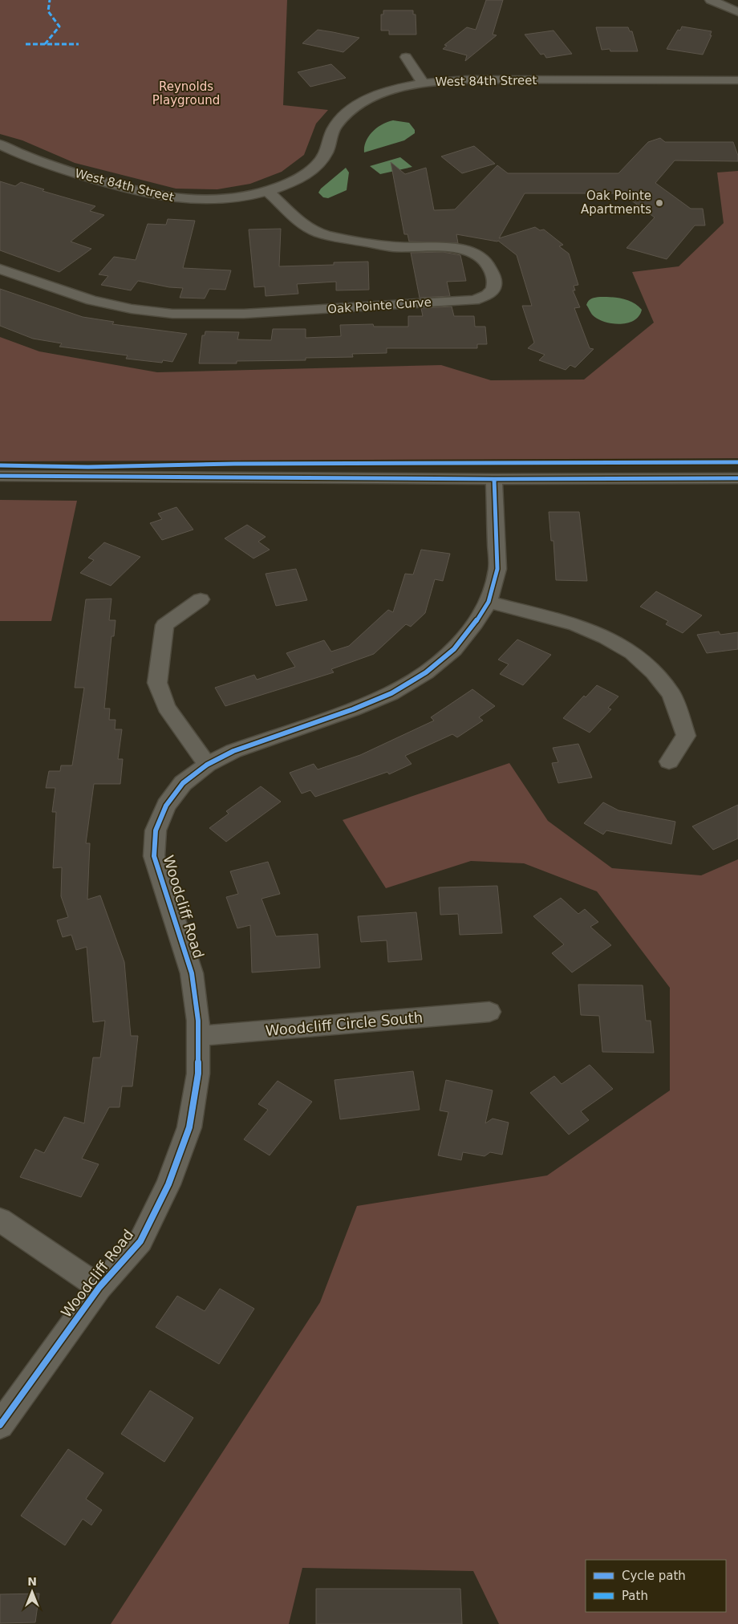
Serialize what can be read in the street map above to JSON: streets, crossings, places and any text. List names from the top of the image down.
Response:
{
  "streets": {
    "street": [
      "West 84th Street",
      "Oak Pointe Curve",
      "Woodcliff Road",
      "Woodcliff Circle South"
    ]
  },
  "crossings": [
    ["West 84th Street", "Oak Pointe Curve"],
    ["Woodcliff Road", "Woodcliff Circle South"]
  ],
  "parks": ["Reynolds Playground"],
  "places": ["Oak Pointe Apartments"],
  "legend": ["Cycle path", "Path"],
  "north": "top"
}
